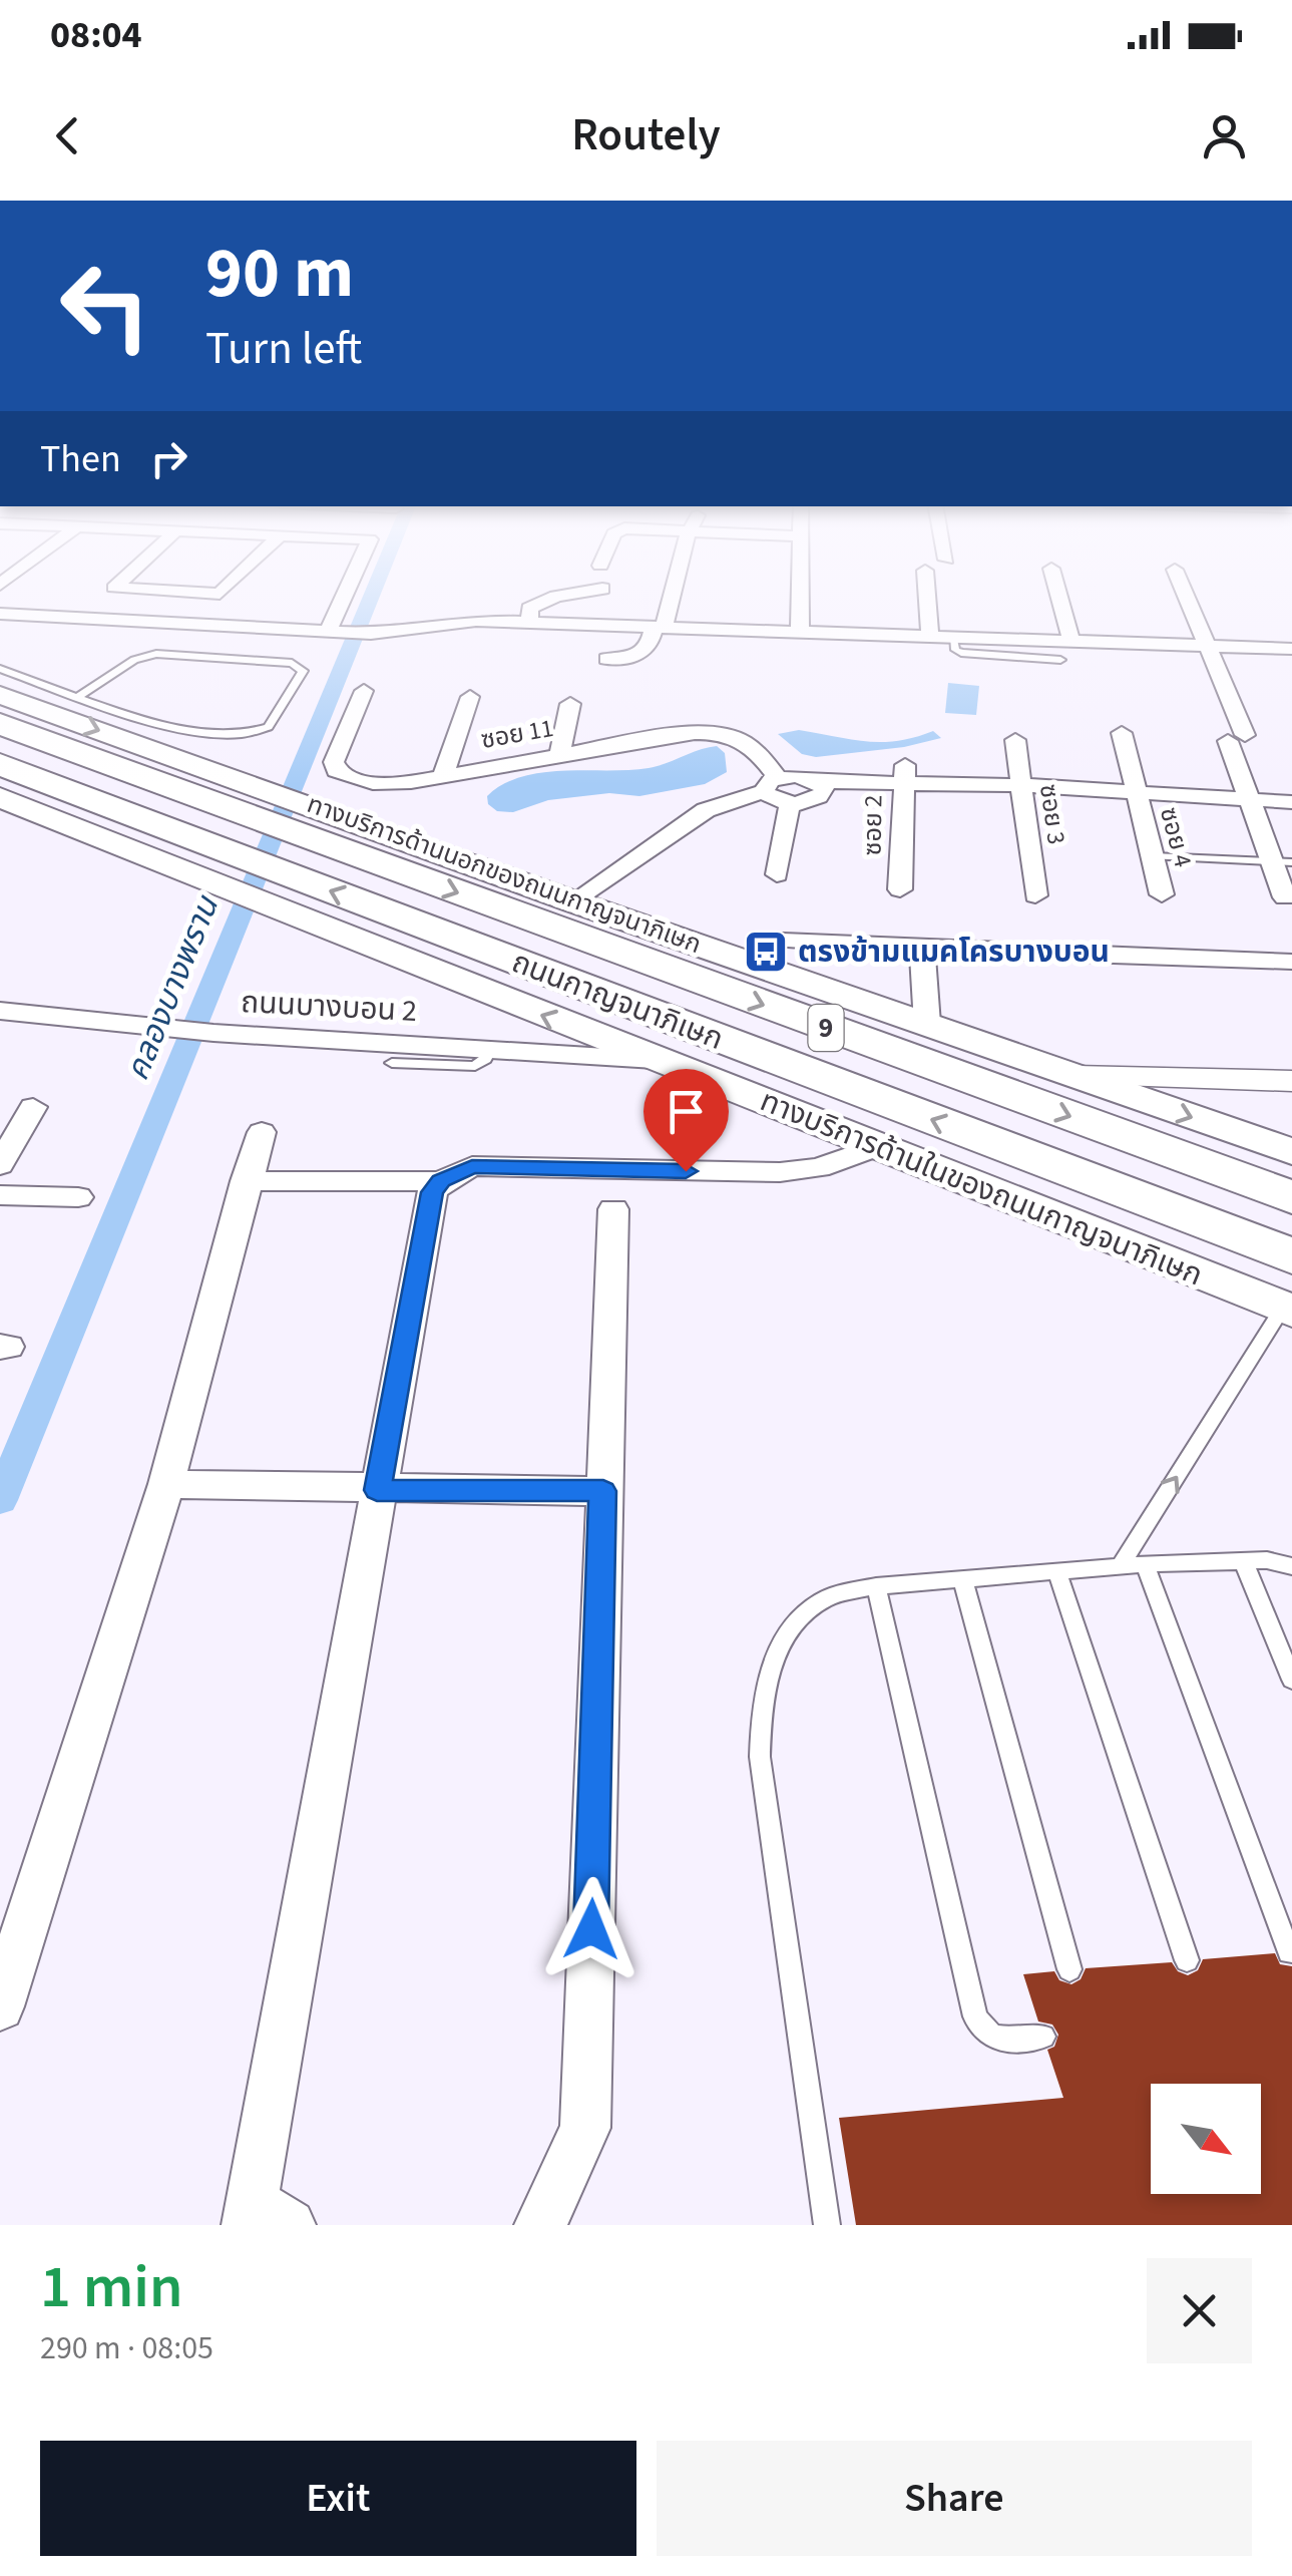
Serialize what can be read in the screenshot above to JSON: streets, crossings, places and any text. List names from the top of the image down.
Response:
{
  "streets": {
    "highway": ["ถนนกาญจนาภิเษก", "9"],
    "main road": ["ทางบริการด้านนอกของถนนกาญจนาภิเษก", "ทางบริการด้านในของถนนกาญจนาภิเษก"],
    "street": [
      "ซอย 11",
      "ซอย 3",
      "ซอย 2",
      "ซอย 4",
      "ถนนบางบอน 2"
    ]
  },
  "crossings": [
    ["ทางบริการด้านนอกของถนนกาญจนาภิเษก", "ถนนกาญจนาภิเษก"],
    ["ถนนบางบอน 2", "ทางบริการด้านในของถนนกาญจนาภิเษก"]
  ],
  "one_way": ["ทางบริการด้านในของถนนกาญจนาภิเษก"],
  "water": ["คลองบางพราน"],
  "places": {
    "bus stop": ["ตรงข้ามแมคโครบางบอน"]
  },
  "north": "bottom right",
  "page": {
    "status": "08:04",
    "header": "Routely",
    "turn": ["90 m", "Turn left"],
    "then": "Then",
    "heading": ["1 min", "290 m · 08:05"],
    "buttons": ["Exit", "Share"]
  }
}
